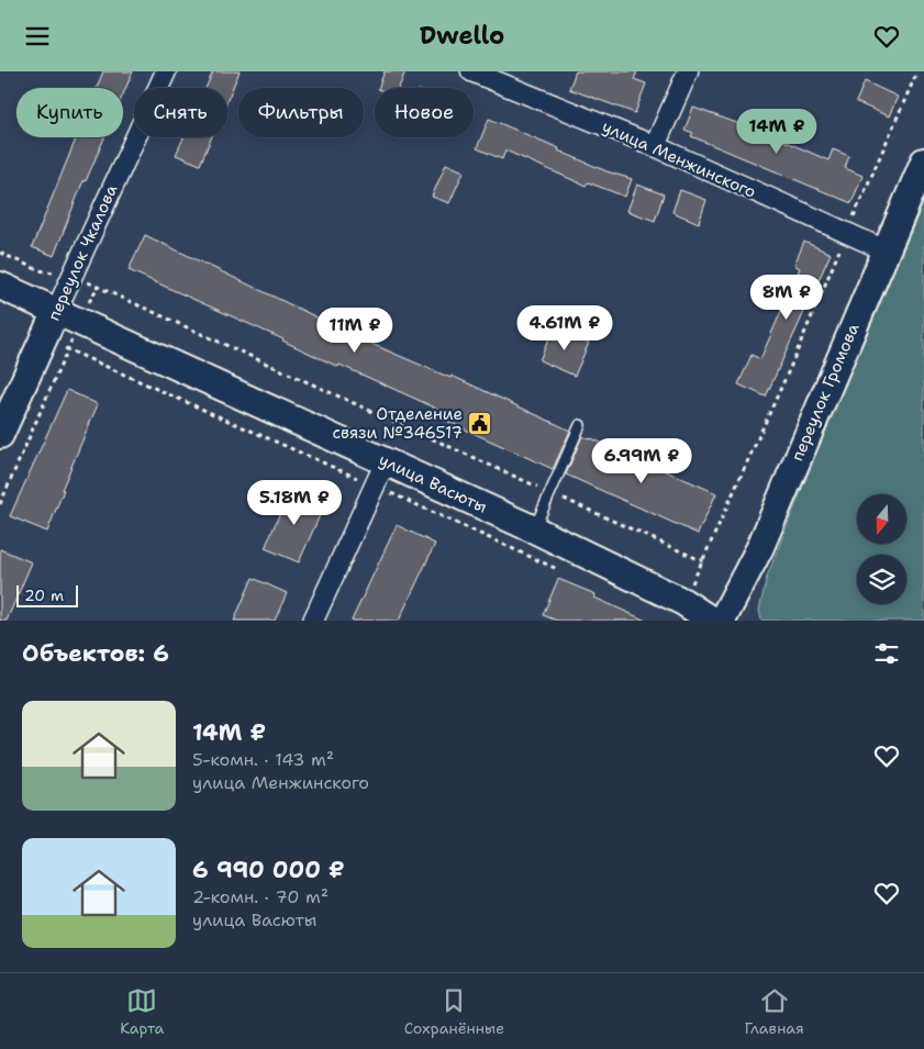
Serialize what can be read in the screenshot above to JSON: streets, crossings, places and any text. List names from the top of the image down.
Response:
{
  "streets": {
    "street": [
      "улица Менжинского",
      "переулок Чкалова",
      "переулок Громова",
      "улица Васюты"
    ]
  },
  "crossings": [
    ["улица Менжинского", "переулок Громова"],
    ["переулок Чкалова", "улица Васюты"]
  ],
  "places": {
    "public building": ["Отделение связи №346517"]
  },
  "scale_bar": "20 m",
  "north": "bottom",
  "page": {
    "header": "Dwello",
    "chip": [
      "Купить",
      "Снять",
      "Фильтры",
      "Новое"
    ],
    "price": [
      "14M ₽",
      "8M ₽",
      "4.61M ₽",
      "11M ₽",
      "6.99M ₽",
      "5.18M ₽"
    ],
    "scale": "20 m",
    "heading": "Объектов: 6",
    "list": [
      {
        "name": "14M ₽",
        "note": "5-комн. · 143 m² · улица Менжинского"
      },
      {
        "name": "6 990 000 ₽",
        "note": "2-комн. · 70 m² · улица Васюты"
      }
    ],
    "tabs": ["Карта", "Сохранённые", "Главная"]
  }
}
